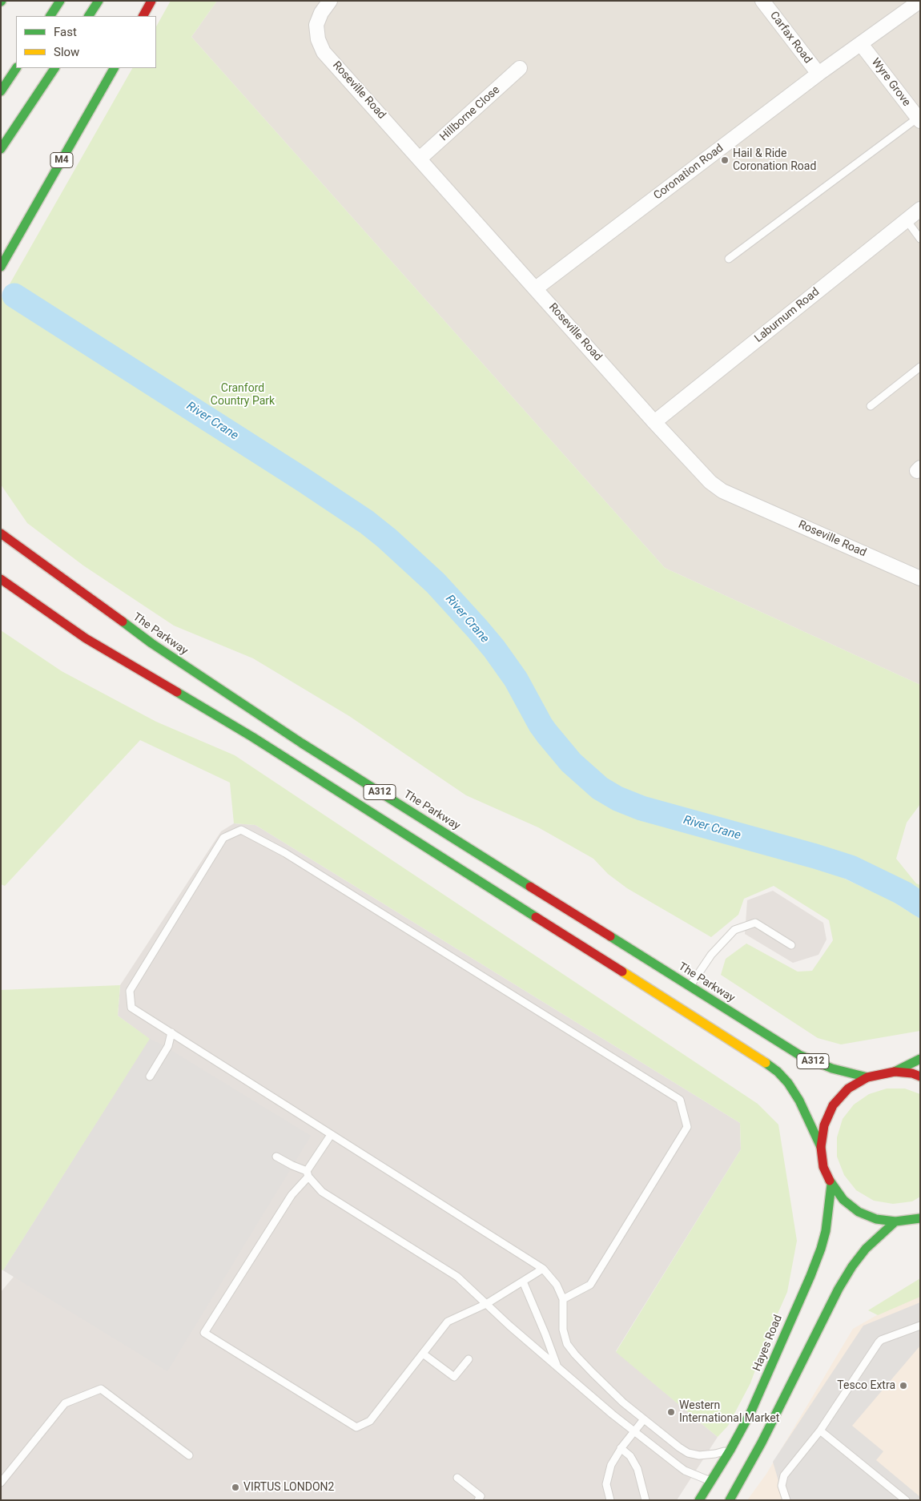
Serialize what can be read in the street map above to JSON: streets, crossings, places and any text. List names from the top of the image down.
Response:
{
  "streets": {
    "main road": [
      "M4",
      "The Parkway",
      "A312",
      "Hayes Road"
    ],
    "street": [
      "Carfax Road",
      "Wyre Grove",
      "Roseville Road",
      "Hillborne Close",
      "Coronation Road",
      "Laburnum Road"
    ]
  },
  "crossings": [
    ["Carfax Road", "Coronation Road"],
    ["Wyre Grove", "Coronation Road"],
    ["Roseville Road", "Hillborne Close"],
    ["Roseville Road", "Coronation Road"],
    ["Roseville Road", "Laburnum Road"]
  ],
  "water": ["River Crane"],
  "parks": ["Cranford Country Park"],
  "places": [
    "Hail & Ride Coronation Road",
    "Tesco Extra",
    "Western International Market",
    "VIRTUS LONDON2"
  ],
  "legend": ["Fast", "Slow"]
}
